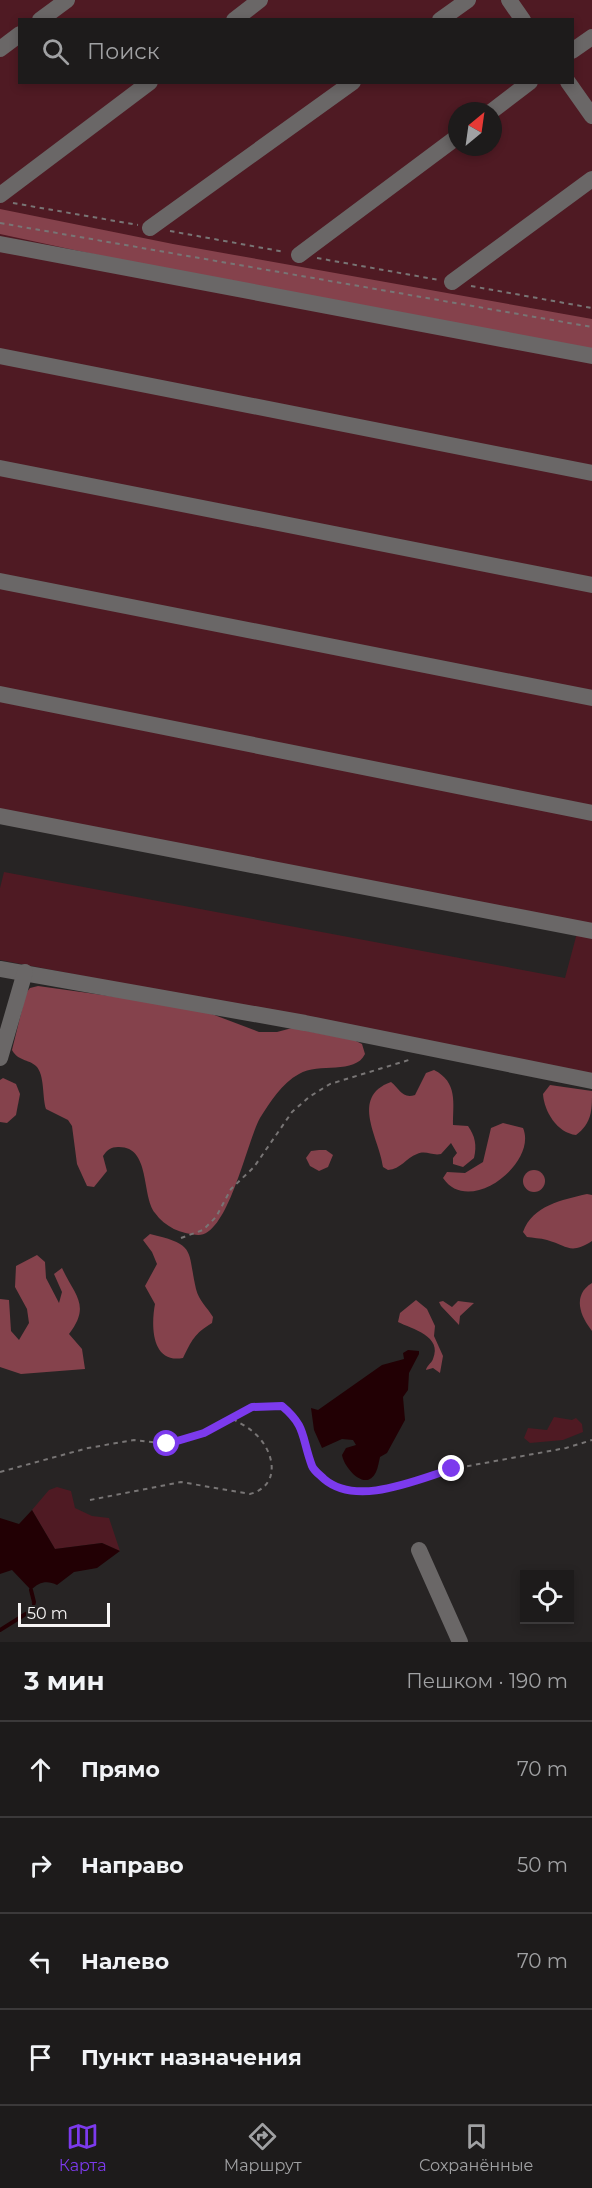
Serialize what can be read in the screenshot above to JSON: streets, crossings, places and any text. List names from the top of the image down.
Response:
{
  "scale_bar": "50 m",
  "north": "top right",
  "page": {
    "search": "Поиск",
    "scale": "50 m",
    "heading": ["3 мин", "Пешком · 190 m"],
    "list": [
      ["Прямо", "70 m"],
      ["Направо", "50 m"],
      ["Налево", "70 m"],
      "Пункт назначения"
    ],
    "nav": ["Карта", "Маршрут", "Сохранённые"]
  }
}
